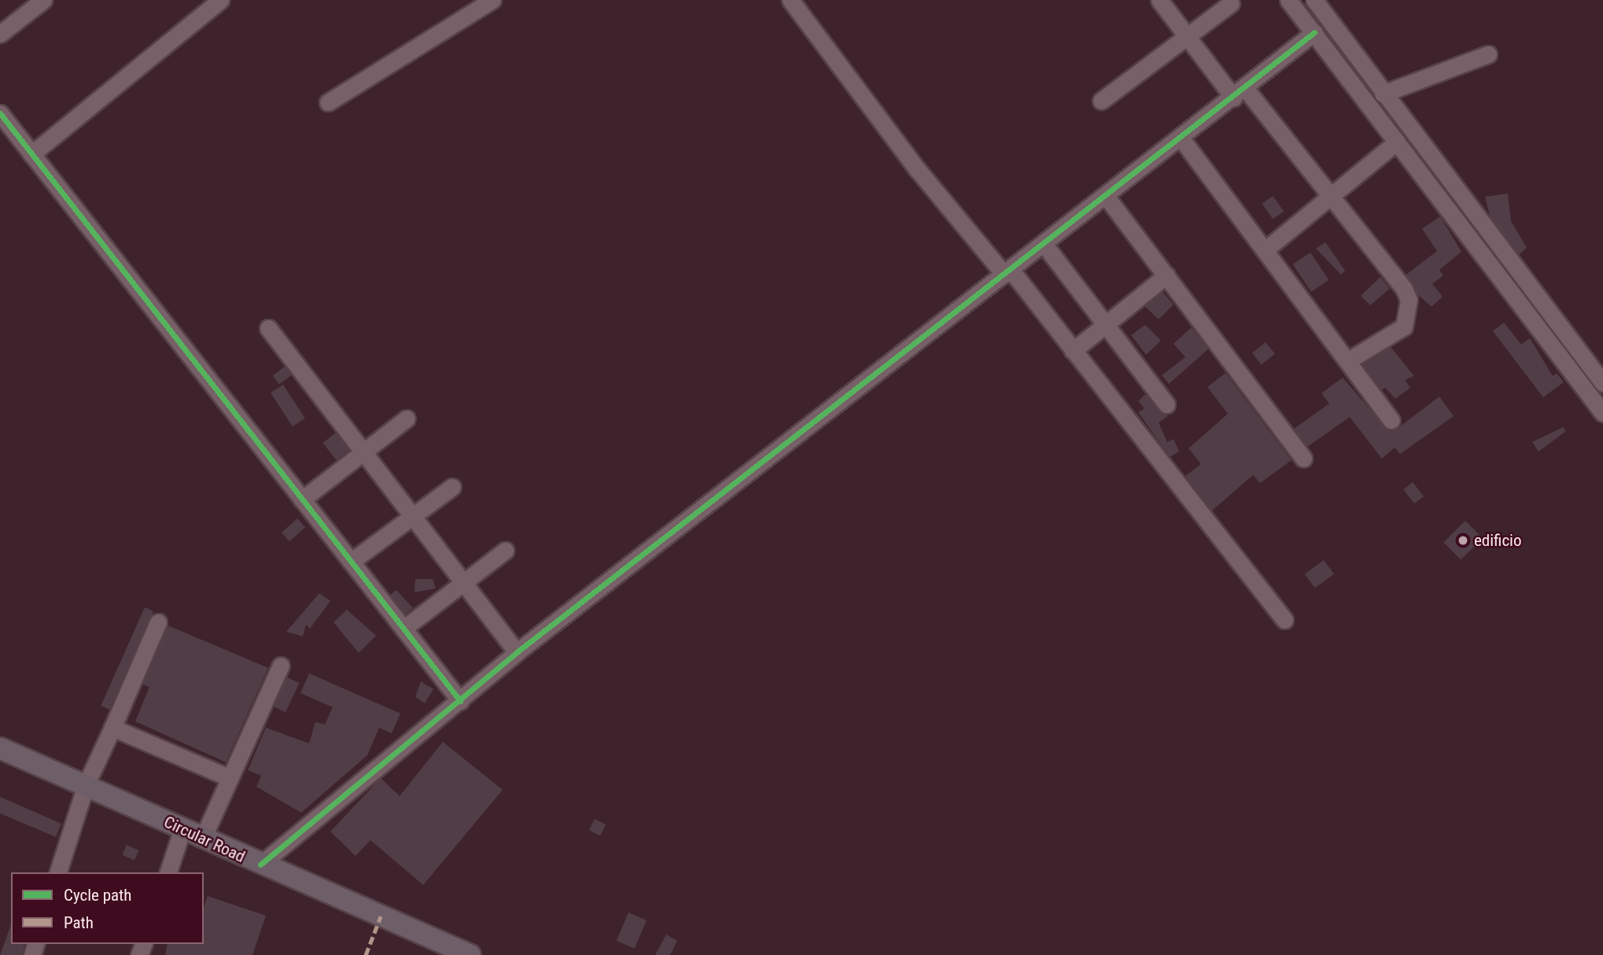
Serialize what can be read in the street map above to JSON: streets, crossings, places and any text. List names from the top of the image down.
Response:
{
  "streets": {
    "main road": ["Circular Road"]
  },
  "places": ["edificio"],
  "legend": ["Cycle path", "Path"]
}
